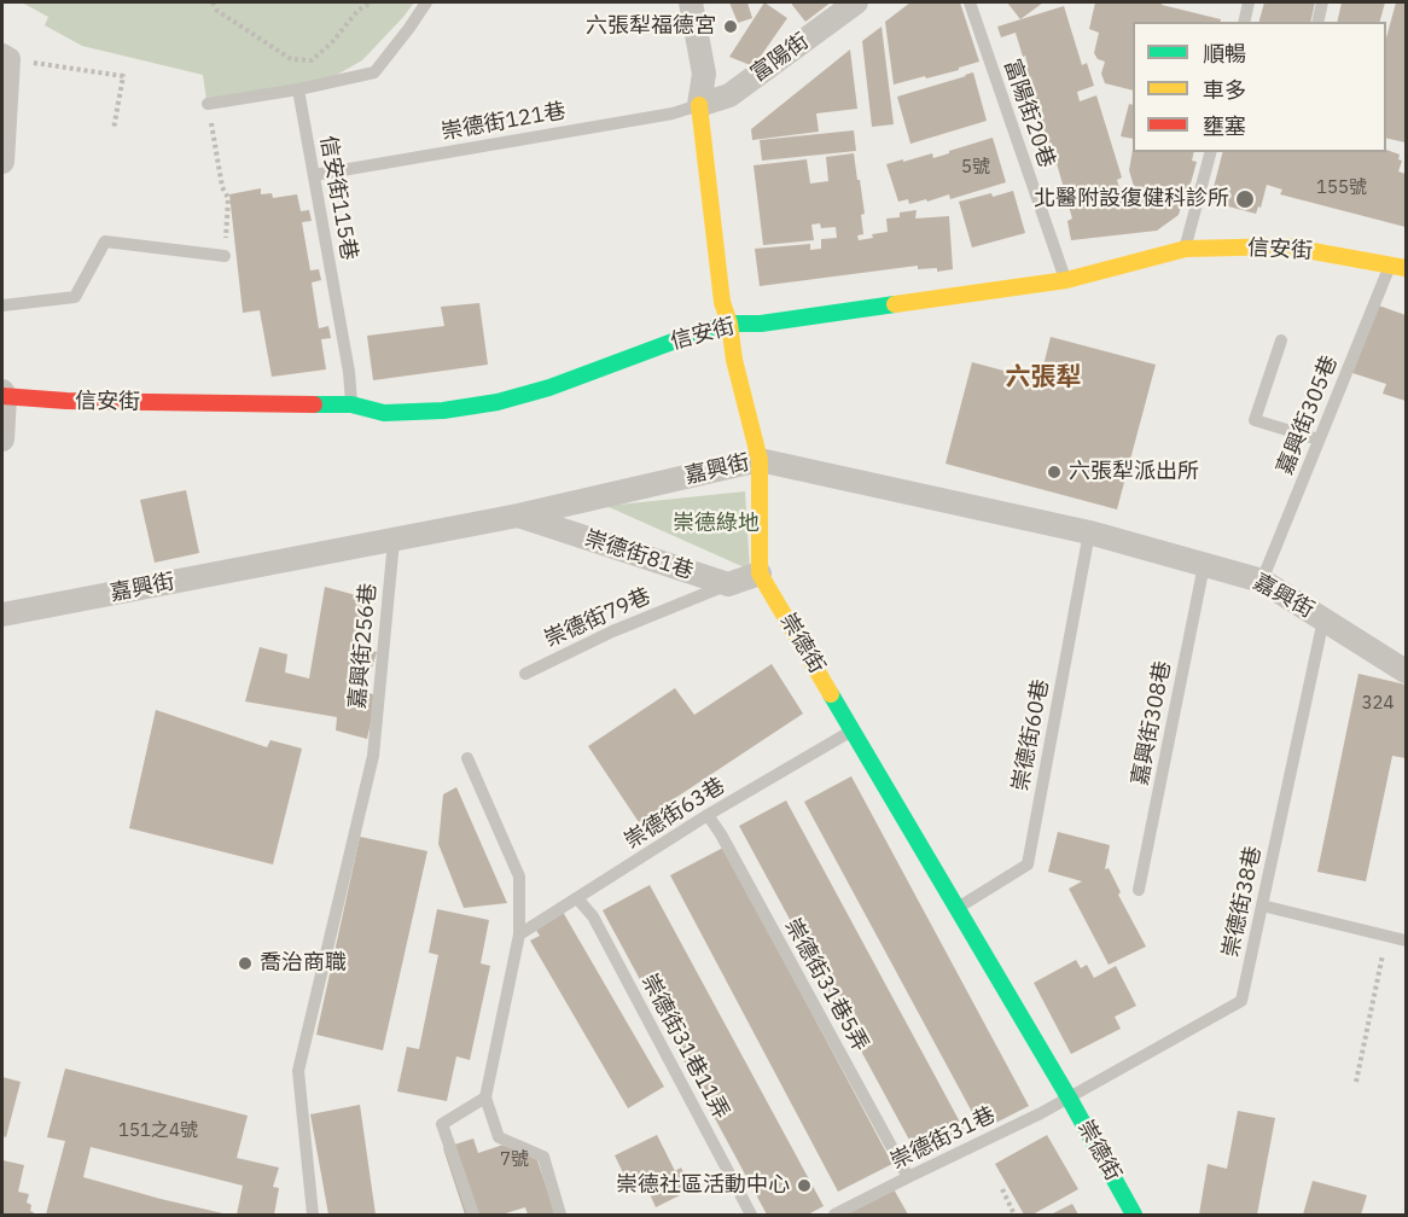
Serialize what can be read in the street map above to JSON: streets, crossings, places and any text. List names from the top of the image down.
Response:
{
  "streets": {
    "street": [
      "富陽街",
      "信安街",
      "嘉興街",
      "崇德街81巷",
      "崇德街"
    ],
    "lane": [
      "富陽街20巷",
      "崇德街121巷",
      "信安街115巷",
      "嘉興街305巷",
      "崇德街79巷",
      "嘉興街256巷",
      "嘉興街308巷",
      "崇德街60巷",
      "崇德街63巷",
      "崇德街38巷",
      "崇德街31巷5弄",
      "崇德街31巷11弄",
      "崇德街31巷"
    ]
  },
  "crossings": [
    ["富陽街", "崇德街121巷"],
    ["富陽街20巷", "信安街"],
    ["崇德街121巷", "信安街115巷"],
    ["信安街115巷", "信安街"],
    ["信安街", "嘉興街305巷"],
    ["嘉興街305巷", "嘉興街"],
    ["嘉興街", "崇德街81巷"],
    ["嘉興街", "嘉興街256巷"],
    ["嘉興街", "嘉興街308巷"],
    ["嘉興街", "崇德街60巷"],
    ["嘉興街", "崇德街38巷"],
    ["崇德街81巷", "崇德街79巷"],
    ["崇德街", "崇德街60巷"],
    ["崇德街", "崇德街63巷"],
    ["崇德街", "崇德街38巷"],
    ["崇德街", "崇德街31巷"],
    ["崇德街63巷", "崇德街31巷5弄"],
    ["崇德街63巷", "崇德街31巷11弄"],
    ["崇德街38巷", "崇德街31巷"],
    ["崇德街31巷5弄", "崇德街31巷"]
  ],
  "districts": ["六張犁"],
  "parks": ["崇德綠地"],
  "places": [
    "六張犁福德宮",
    "北醫附設復健科診所",
    "六張犁派出所",
    "喬治商職",
    "崇德社區活動中心"
  ],
  "house_numbers": [
    "5號",
    "155號",
    "324",
    "151之4號",
    "7號"
  ],
  "legend": ["順暢", "車多", "壅塞"]
}
